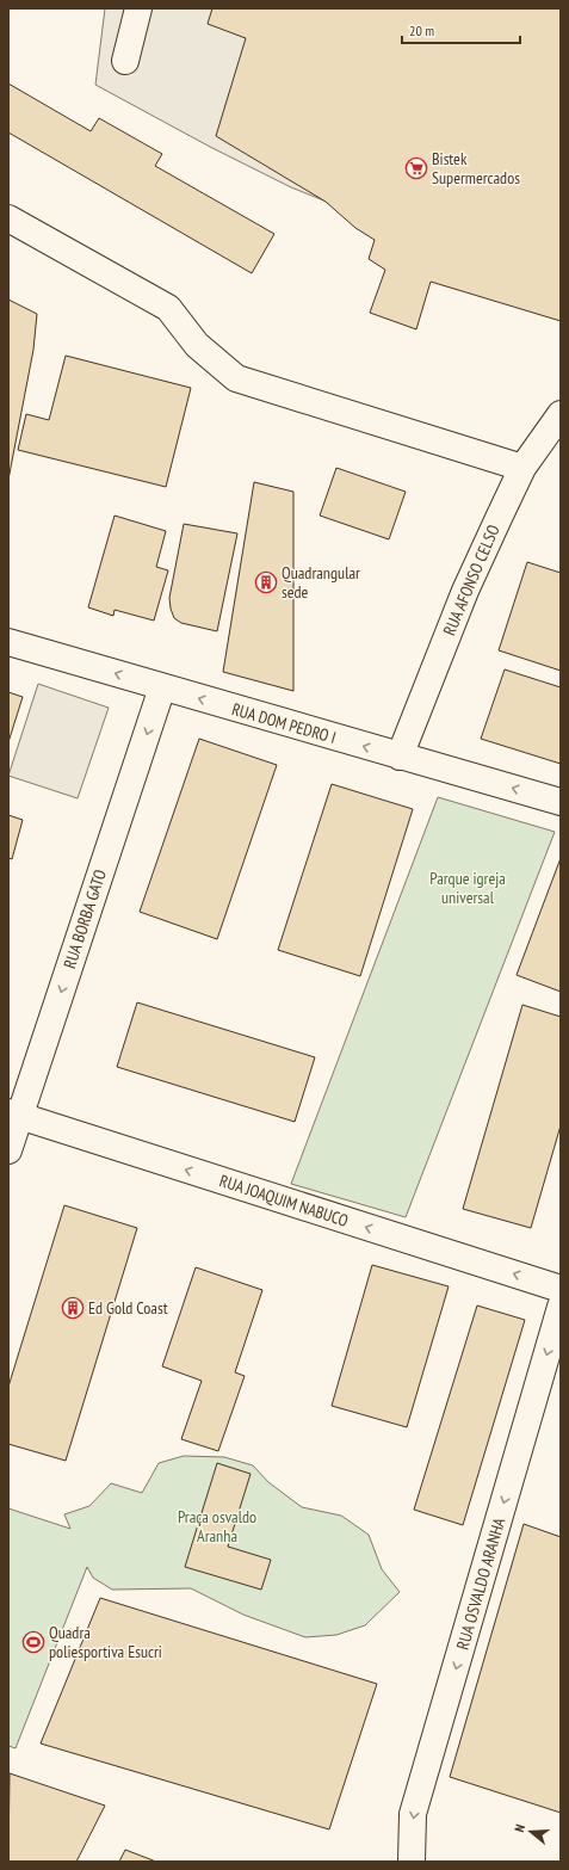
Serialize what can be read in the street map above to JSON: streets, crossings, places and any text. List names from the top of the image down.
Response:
{
  "streets": {
    "street": [
      "RUA AFONSO CELSO",
      "RUA DOM PEDRO I",
      "RUA BORBA GATO",
      "RUA JOAQUIM NABUCO",
      "RUA OSVALDO ARANHA"
    ]
  },
  "crossings": [
    ["RUA AFONSO CELSO", "RUA DOM PEDRO I"],
    ["RUA DOM PEDRO I", "RUA BORBA GATO"],
    ["RUA BORBA GATO", "RUA JOAQUIM NABUCO"]
  ],
  "one_way": [
    "RUA DOM PEDRO I",
    "RUA BORBA GATO",
    "RUA JOAQUIM NABUCO",
    "RUA OSVALDO ARANHA"
  ],
  "parks": ["Parque igreja universal", "Praça osvaldo Aranha"],
  "places": {
    "supermarket": ["Bistek Supermercados"],
    "building": ["Quadrangular sede", "Ed Gold Coast"],
    "sports": ["Quadra poliesportiva Esucri"]
  },
  "scale_bar": "20 m",
  "north": "left"
}
